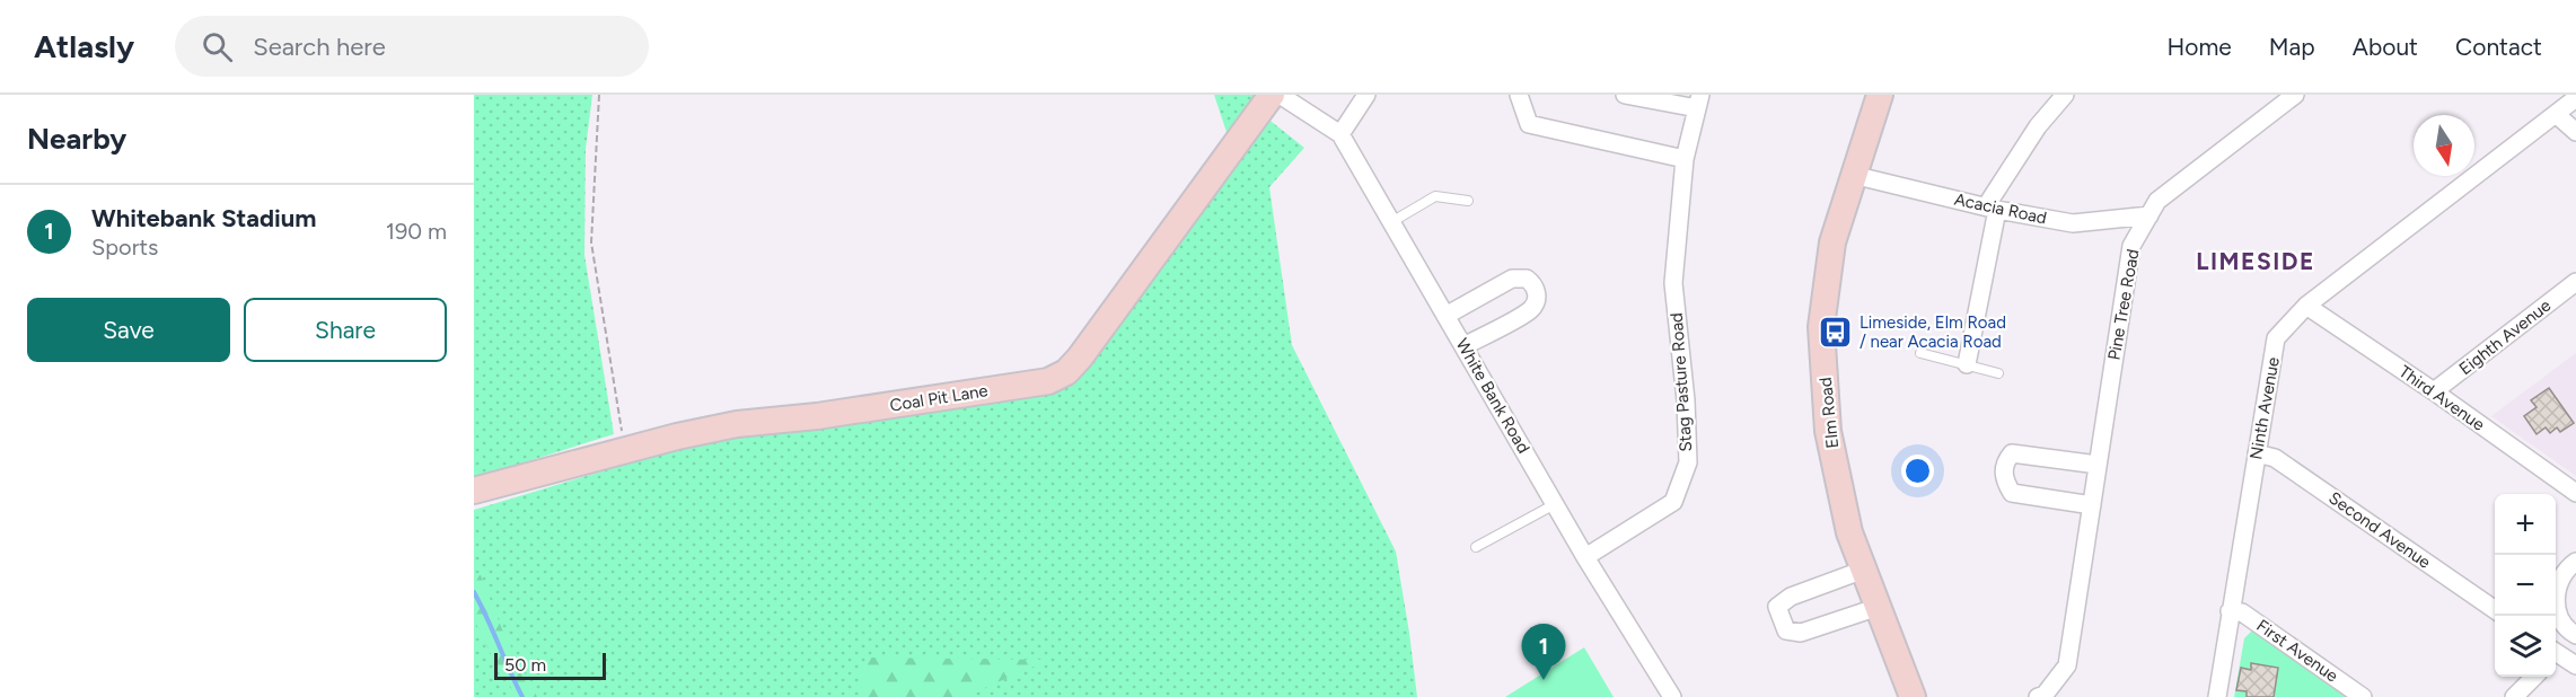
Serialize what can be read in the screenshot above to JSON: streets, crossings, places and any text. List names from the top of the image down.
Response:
{
  "streets": {
    "street": [
      "Acacia Road",
      "Pine Tree Road",
      "Eighth Avenue",
      "Stag Pasture Road",
      "White Bank Road",
      "Coal Pit Lane",
      "Third Avenue",
      "Ninth Avenue",
      "Elm Road",
      "Second Avenue",
      "First Avenue"
    ]
  },
  "crossings": [
    ["Acacia Road", "Pine Tree Road"],
    ["Acacia Road", "Elm Road"],
    ["Eighth Avenue", "Third Avenue"],
    ["Stag Pasture Road", "White Bank Road"],
    ["Third Avenue", "Ninth Avenue"],
    ["Ninth Avenue", "Second Avenue"],
    ["Ninth Avenue", "First Avenue"]
  ],
  "districts": ["LIMESIDE"],
  "places": {
    "bus stop": ["Limeside, Elm Road / near Acacia Road"]
  },
  "scale_bar": "50 m",
  "north": "bottom",
  "page": {
    "header": "Atlasly",
    "search": "Search here",
    "nav": [
      "Home",
      "Map",
      "About",
      "Contact"
    ],
    "heading": "Nearby",
    "list": [
      {
        "mark": "1",
        "name": "Whitebank Stadium",
        "note": "Sports",
        "value": "190 m"
      }
    ],
    "buttons": ["Save", "Share"],
    "map_buttons": ["+", "−"],
    "pins": "1",
    "scale": "50 m"
  }
}
